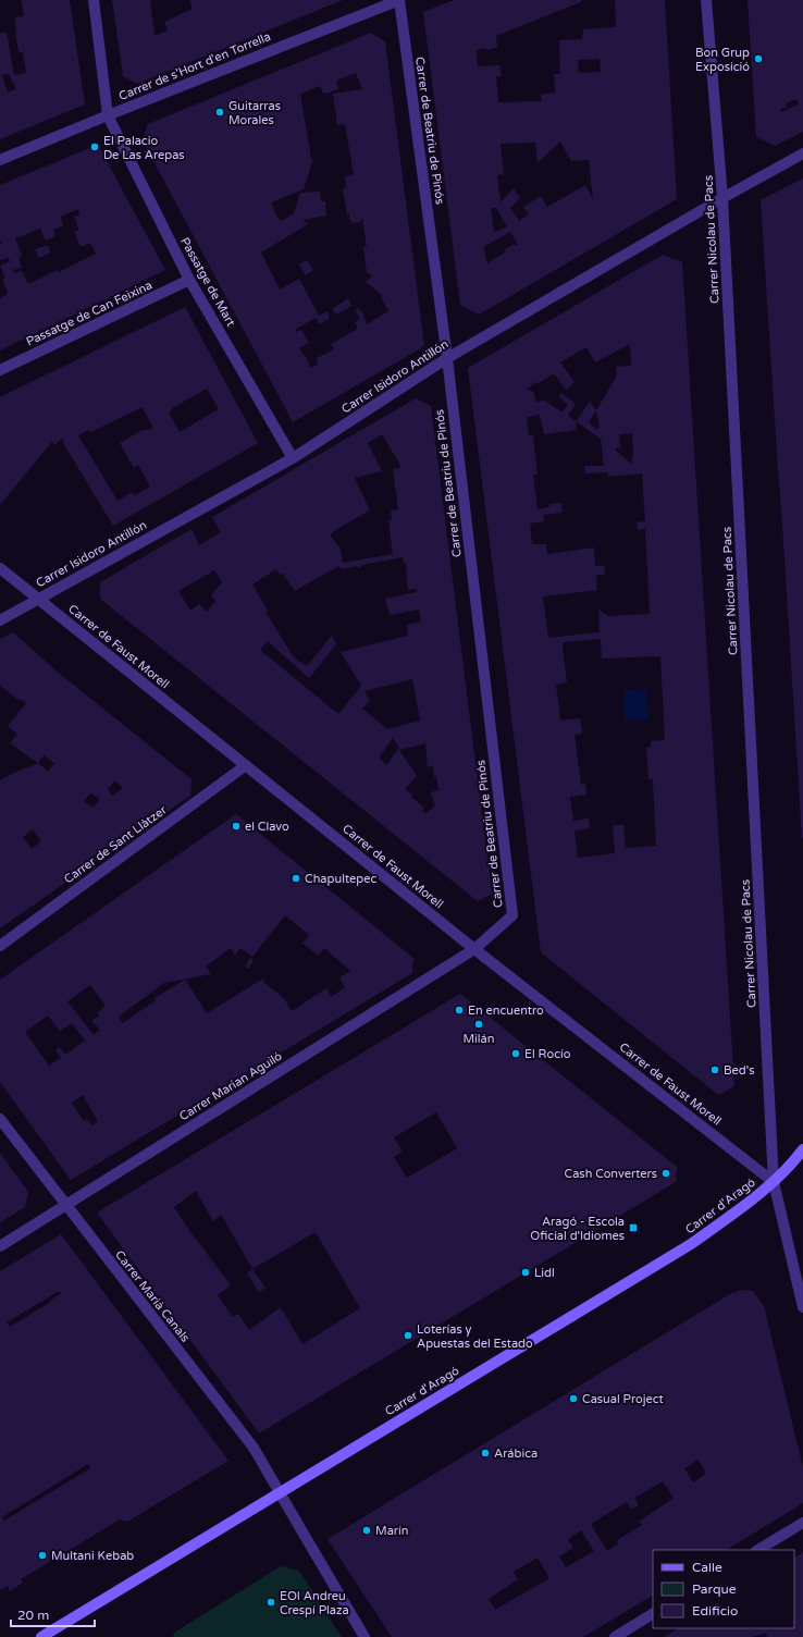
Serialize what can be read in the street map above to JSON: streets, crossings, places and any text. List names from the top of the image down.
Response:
{
  "streets": {
    "main road": ["Carrer d'Aragó"],
    "street": [
      "Carrer de s'Hort d'en Torrella",
      "Carrer de Beatriu de Pinós",
      "Carrer Nicolau de Pacs",
      "Passatge de Mart",
      "Passatge de Can Feixina",
      "Carrer Isidoro Antillón",
      "Carrer de Faust Morell",
      "Carrer de Sant Llàtzer",
      "Carrer Marian Aguiló",
      "Carrer Marià Canals"
    ]
  },
  "crossings": [
    ["Carrer de s'Hort d'en Torrella", "Carrer de Beatriu de Pinós"],
    ["Carrer de s'Hort d'en Torrella", "Passatge de Mart"],
    ["Carrer de Beatriu de Pinós", "Carrer Isidoro Antillón"],
    ["Carrer de Beatriu de Pinós", "Carrer de Faust Morell"],
    ["Carrer de Beatriu de Pinós", "Carrer Marian Aguiló"],
    ["Carrer Nicolau de Pacs", "Carrer Isidoro Antillón"],
    ["Carrer Nicolau de Pacs", "Carrer de Faust Morell"],
    ["Carrer Nicolau de Pacs", "Carrer d'Aragó"],
    ["Passatge de Mart", "Passatge de Can Feixina"],
    ["Passatge de Mart", "Carrer Isidoro Antillón"],
    ["Carrer Isidoro Antillón", "Carrer de Faust Morell"],
    ["Carrer de Faust Morell", "Carrer de Sant Llàtzer"],
    ["Carrer de Faust Morell", "Carrer Marian Aguiló"],
    ["Carrer de Faust Morell", "Carrer d'Aragó"],
    ["Carrer Marian Aguiló", "Carrer Marià Canals"],
    ["Carrer d'Aragó", "Carrer Marià Canals"]
  ],
  "places": {
    "other": [
      "Bon Grup Exposició",
      "Guitarras Morales",
      "El Palacio De Las Arepas",
      "el Clavo",
      "Chapultepec",
      "En encuentro",
      "Milán",
      "El Rocío",
      "Bed's",
      "Cash Converters",
      "Lidl",
      "Loterías y Apuestas del Estado",
      "Casual Project",
      "Arábica",
      "Marín",
      "Multani Kebab",
      "EOI Andreu Crespí Plaza"
    ],
    "transit": ["Aragó - Escola Oficial d'Idiomes"]
  },
  "legend": ["Calle", "Parque", "Edificio"],
  "scale_bar": "20 m"
}
